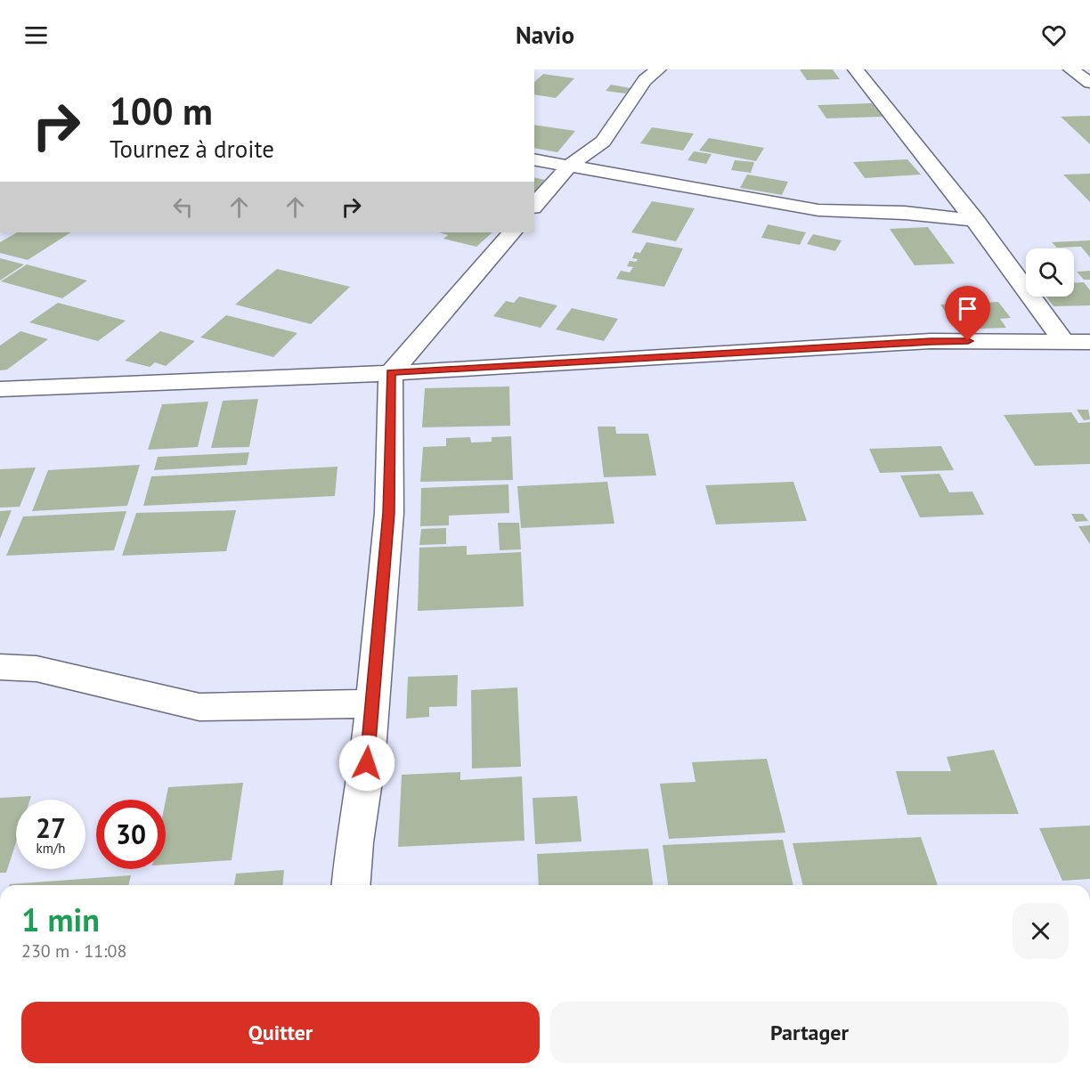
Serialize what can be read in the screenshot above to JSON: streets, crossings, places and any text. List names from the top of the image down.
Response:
{
  "page": {
    "header": "Navio",
    "turn": ["100 m", "Tournez à droite"],
    "speed": "27 km/h",
    "limit": "30",
    "heading": ["1 min", "230 m · 11:08"],
    "buttons": ["Quitter", "Partager"]
  }
}
